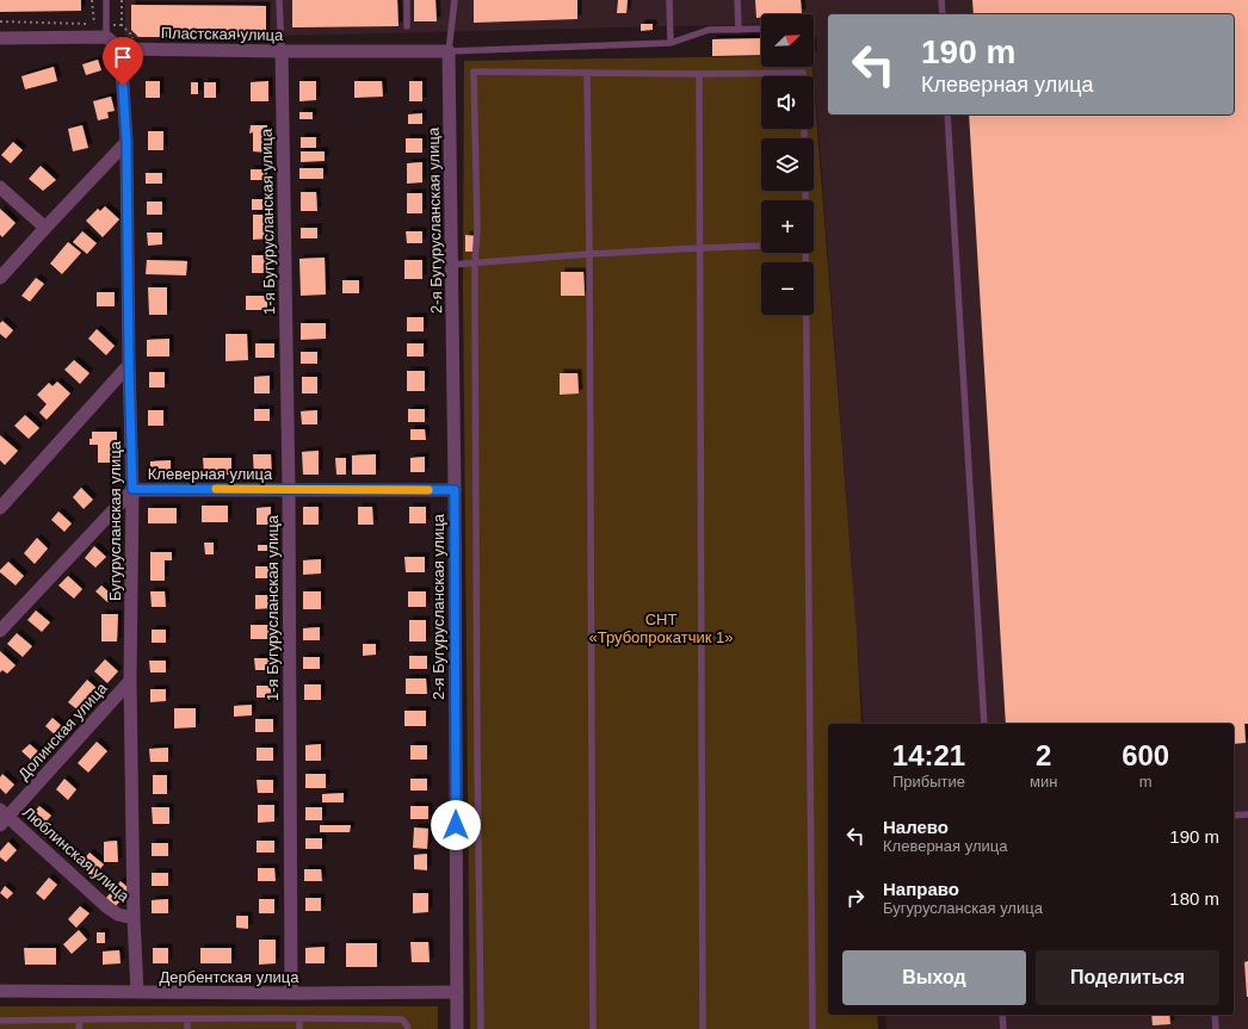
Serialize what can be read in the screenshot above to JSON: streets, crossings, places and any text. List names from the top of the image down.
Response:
{
  "streets": {
    "street": [
      "Пластская улица",
      "2-я Бугурусланская улица",
      "1-я Бугурусланская улица",
      "Клеверная улица",
      "Бугурусланская улица",
      "Долинская улица",
      "Люблинская улица",
      "Дербентская улица"
    ]
  },
  "crossings": [
    ["Пластская улица", "2-я Бугурусланская улица"],
    ["Пластская улица", "1-я Бугурусланская улица"],
    ["Пластская улица", "Бугурусланская улица"],
    ["2-я Бугурусланская улица", "Клеверная улица"],
    ["2-я Бугурусланская улица", "Дербентская улица"],
    ["1-я Бугурусланская улица", "Клеверная улица"],
    ["1-я Бугурусланская улица", "Дербентская улица"],
    ["Клеверная улица", "Бугурусланская улица"],
    ["Бугурусланская улица", "Долинская улица"],
    ["Бугурусланская улица", "Люблинская улица"],
    ["Бугурусланская улица", "Дербентская улица"],
    ["Долинская улица", "Люблинская улица"]
  ],
  "parks": ["СНТ «Трубопрокатчик 1»"],
  "north": "top right",
  "page": {
    "map_buttons": ["+", "−"],
    "turn": ["190 m", "Клеверная улица"],
    "eta": [
      "14:21",
      "Прибытие",
      "2",
      "мин",
      "600",
      "m"
    ],
    "list": [
      {
        "name": "Налево",
        "note": "Клеверная улица",
        "value": "190 m"
      },
      {
        "name": "Направо",
        "note": "Бугурусланская улица",
        "value": "180 m"
      }
    ],
    "buttons": ["Выход", "Поделиться"]
  }
}
